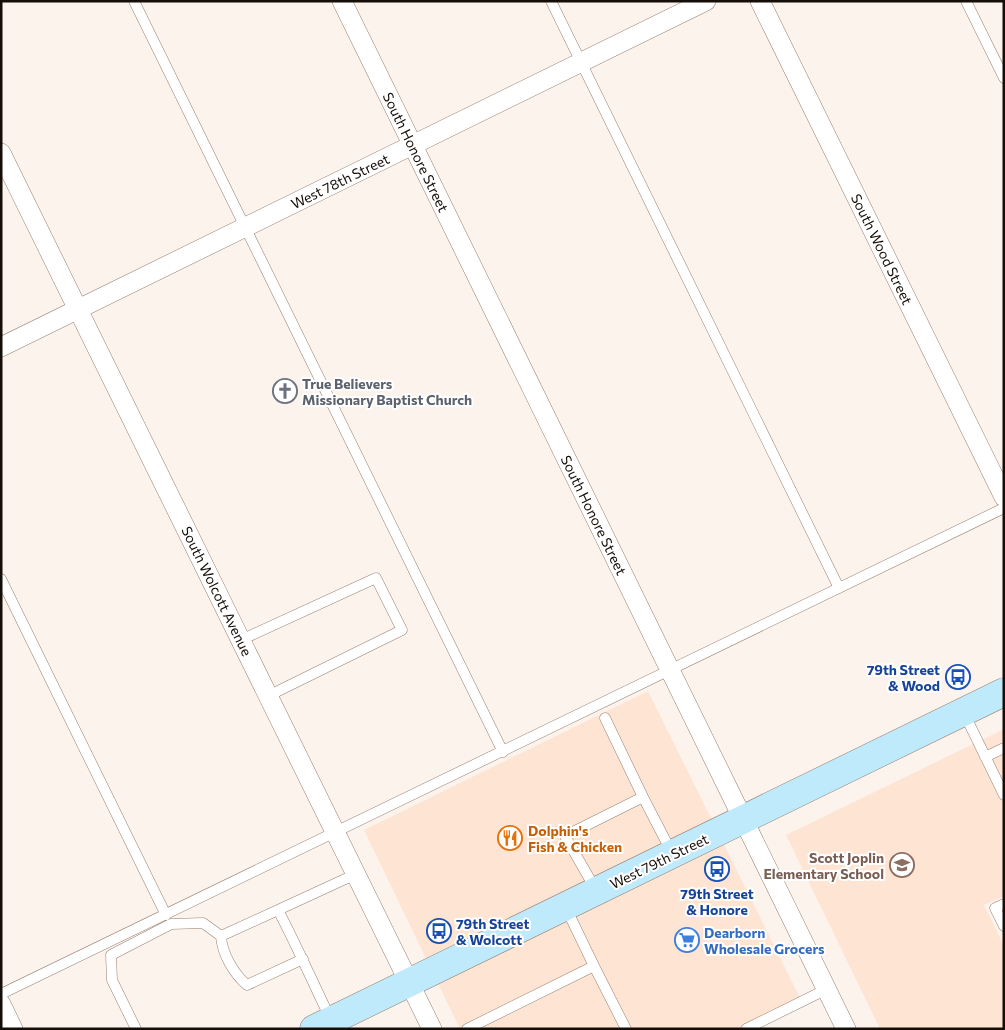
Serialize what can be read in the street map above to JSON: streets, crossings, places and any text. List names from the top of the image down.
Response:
{
  "streets": {
    "main road": ["West 79th Street"],
    "street": [
      "South Honore Street",
      "West 78th Street",
      "South Wood Street",
      "South Wolcott Avenue"
    ]
  },
  "crossings": [
    ["South Honore Street", "West 78th Street"],
    ["South Honore Street", "West 79th Street"],
    ["West 78th Street", "South Wolcott Avenue"],
    ["South Wolcott Avenue", "West 79th Street"]
  ],
  "places": {
    "church": ["True Believers Missionary Baptist Church"],
    "bus stop": ["79th Street & Wood", "79th Street & Honore", "79th Street & Wolcott"],
    "restaurant": ["Dolphin's Fish & Chicken"],
    "school or university": ["Scott Joplin Elementary School"],
    "supermarket": ["Dearborn Wholesale Grocers"]
  }
}
